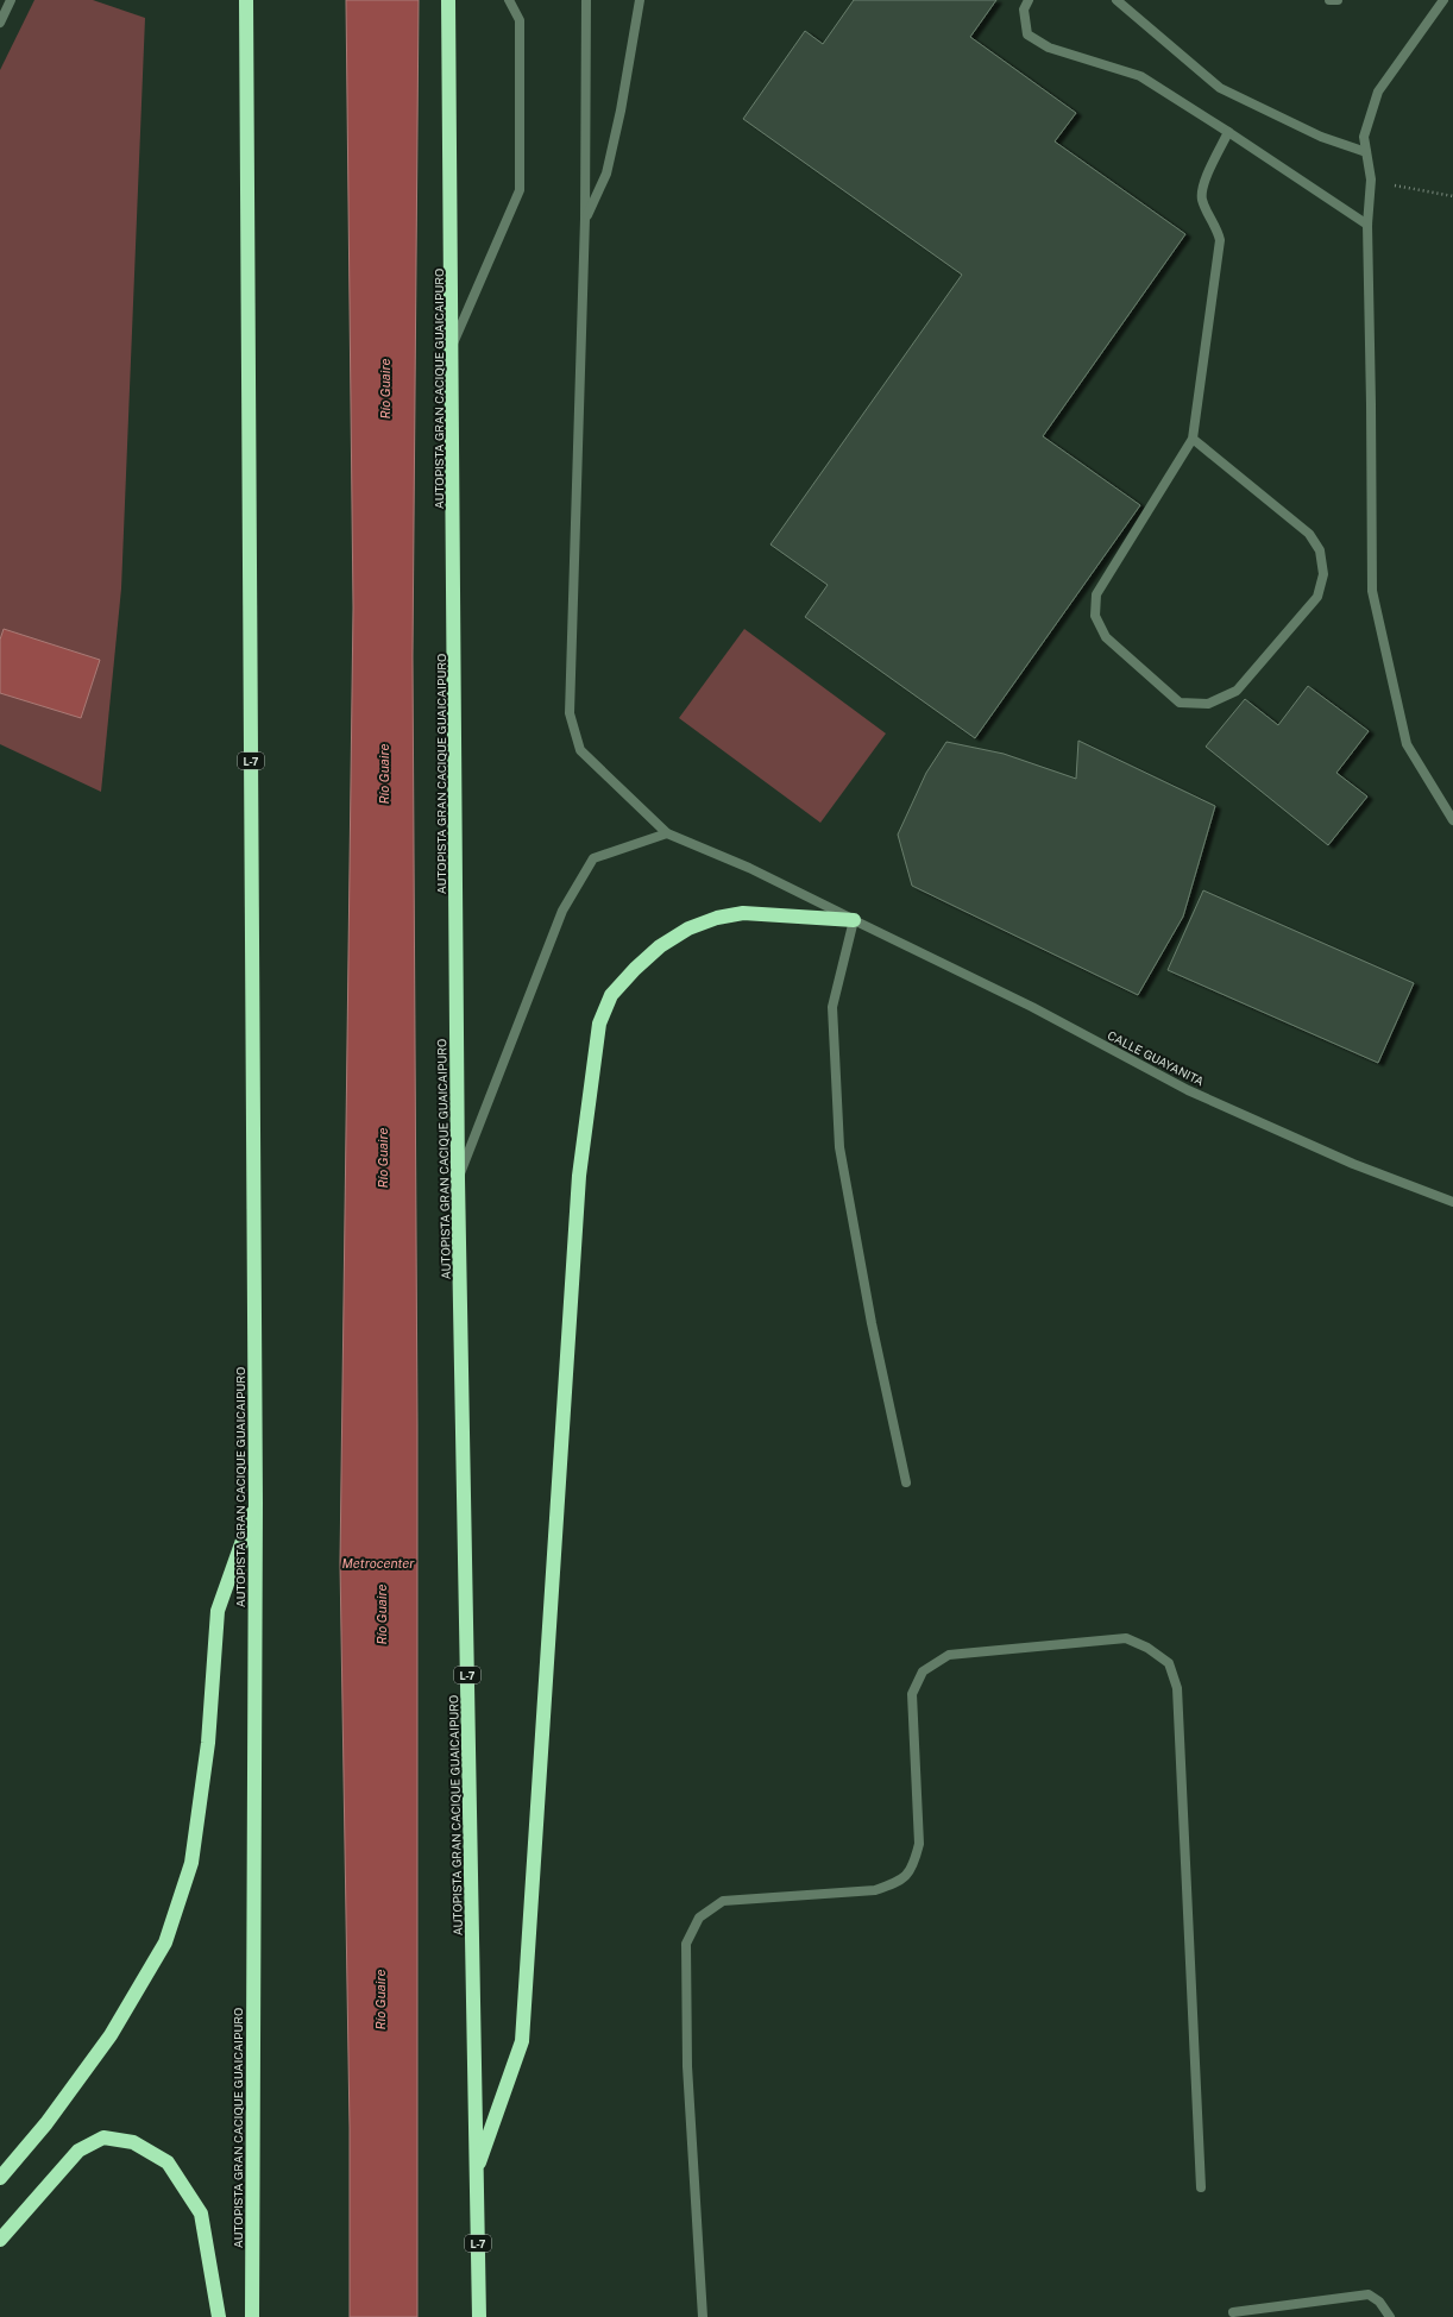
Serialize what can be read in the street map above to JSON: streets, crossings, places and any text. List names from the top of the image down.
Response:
{
  "streets": {
    "highway": ["AUTOPISTA GRAN CACIQUE GUAICAIPURO", "L-7"],
    "street": ["CALLE GUAYANITA"]
  },
  "water": ["Río Guaire", "Metrocenter"]
}
